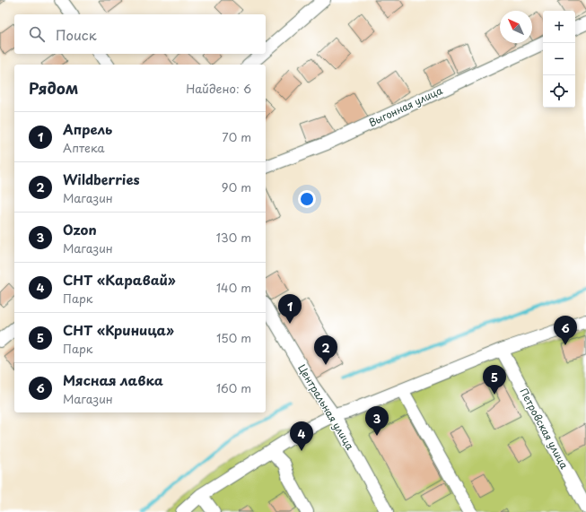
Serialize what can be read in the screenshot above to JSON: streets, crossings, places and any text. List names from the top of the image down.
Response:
{
  "streets": {
    "street": ["Выгонная улица", "Центральная улица", "Петровская улица"]
  },
  "north": "top left",
  "page": {
    "map_buttons": ["+", "−"],
    "search": "Поиск",
    "heading": ["Рядом", "Найдено: 6"],
    "list": [
      {
        "mark": "1",
        "name": "Апрель",
        "note": "Аптека",
        "value": "70 m"
      },
      {
        "mark": "2",
        "name": "Wildberries",
        "note": "Магазин",
        "value": "90 m"
      },
      {
        "mark": "3",
        "name": "Ozon",
        "note": "Магазин",
        "value": "130 m"
      },
      {
        "mark": "4",
        "name": "СНТ «Каравай»",
        "note": "Парк",
        "value": "140 m"
      },
      {
        "mark": "5",
        "name": "СНТ «Криница»",
        "note": "Парк",
        "value": "150 m"
      },
      {
        "mark": "6",
        "name": "Мясная лавка",
        "note": "Магазин",
        "value": "160 m"
      }
    ],
    "pins": [
      "1",
      "6",
      "2",
      "5",
      "3",
      "4"
    ]
  }
}
